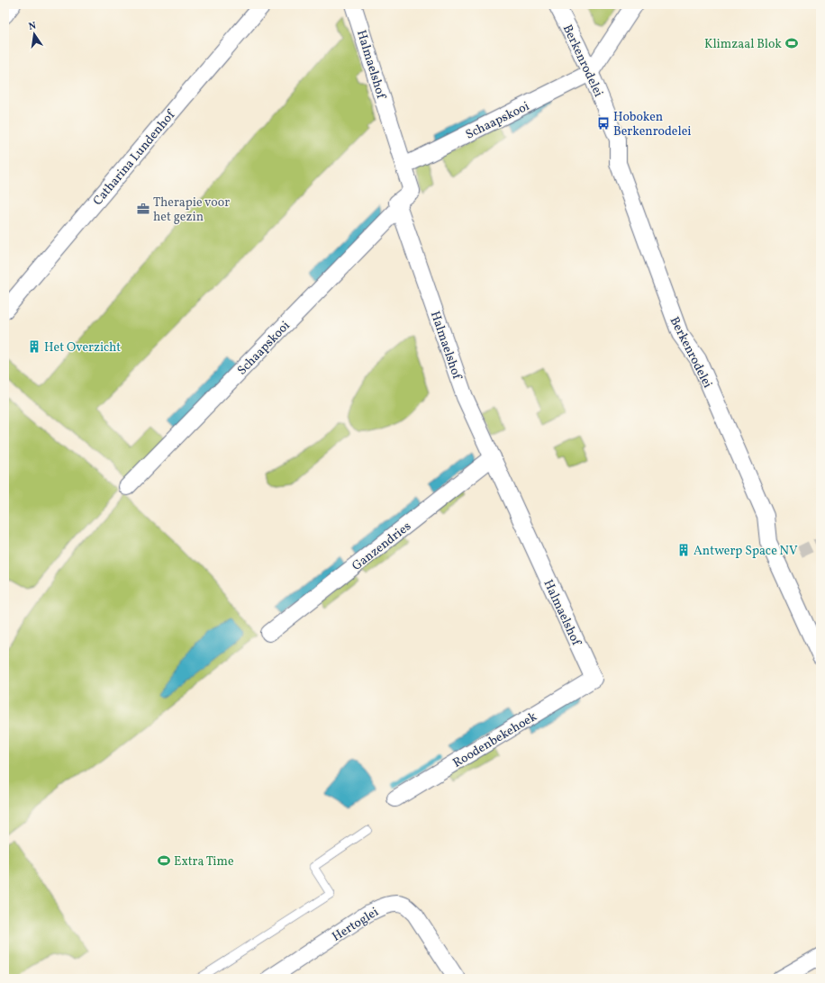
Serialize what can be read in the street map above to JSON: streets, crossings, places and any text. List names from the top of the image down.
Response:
{
  "streets": {
    "street": [
      "Berkenrodelei",
      "Halmaelshof",
      "Schaapskooi",
      "Catharina Lundenhof",
      "Ganzendries",
      "Roodenbekehoek",
      "Hertoglei"
    ]
  },
  "crossings": [
    ["Berkenrodelei", "Schaapskooi"],
    ["Halmaelshof", "Schaapskooi"],
    ["Halmaelshof", "Ganzendries"],
    ["Halmaelshof", "Roodenbekehoek"]
  ],
  "places": {
    "sports": ["Klimzaal Blok", "Extra Time"],
    "bus stop": ["Hoboken Berkenrodelei"],
    "office": ["Therapie voor het gezin"],
    "building": ["Het Overzicht", "Antwerp Space NV"]
  },
  "north": "top"
}
